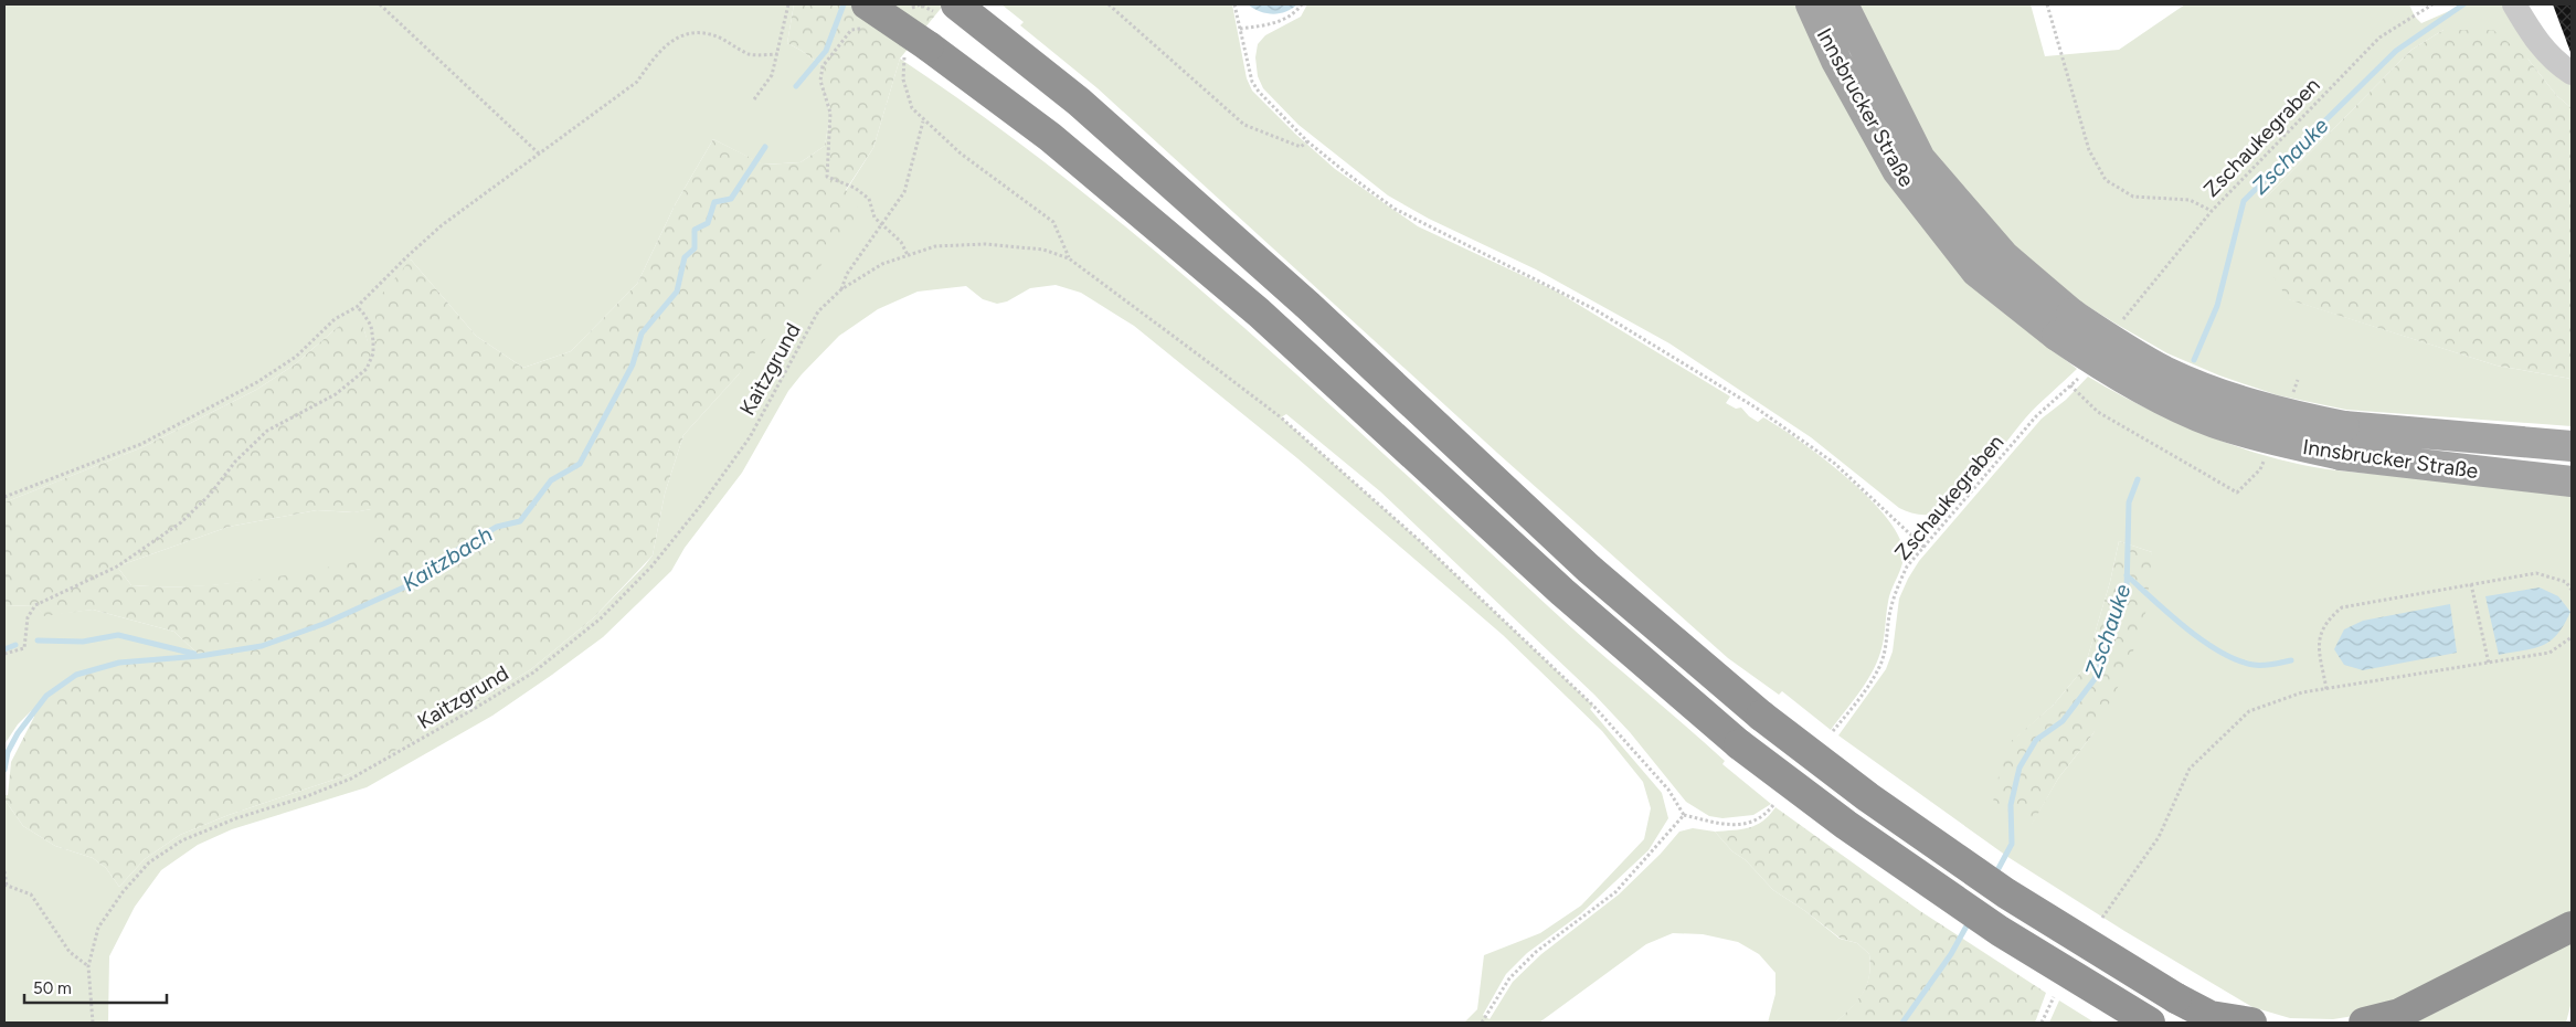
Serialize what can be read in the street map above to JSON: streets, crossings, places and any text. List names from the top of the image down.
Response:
{
  "streets": {
    "main road": ["Innsbrucker Straße"],
    "path": ["Zschaukegraben", "Kaitzgrund"]
  },
  "water": ["Zschauke", "Kaitzbach"],
  "scale_bar": "50 m"
}
